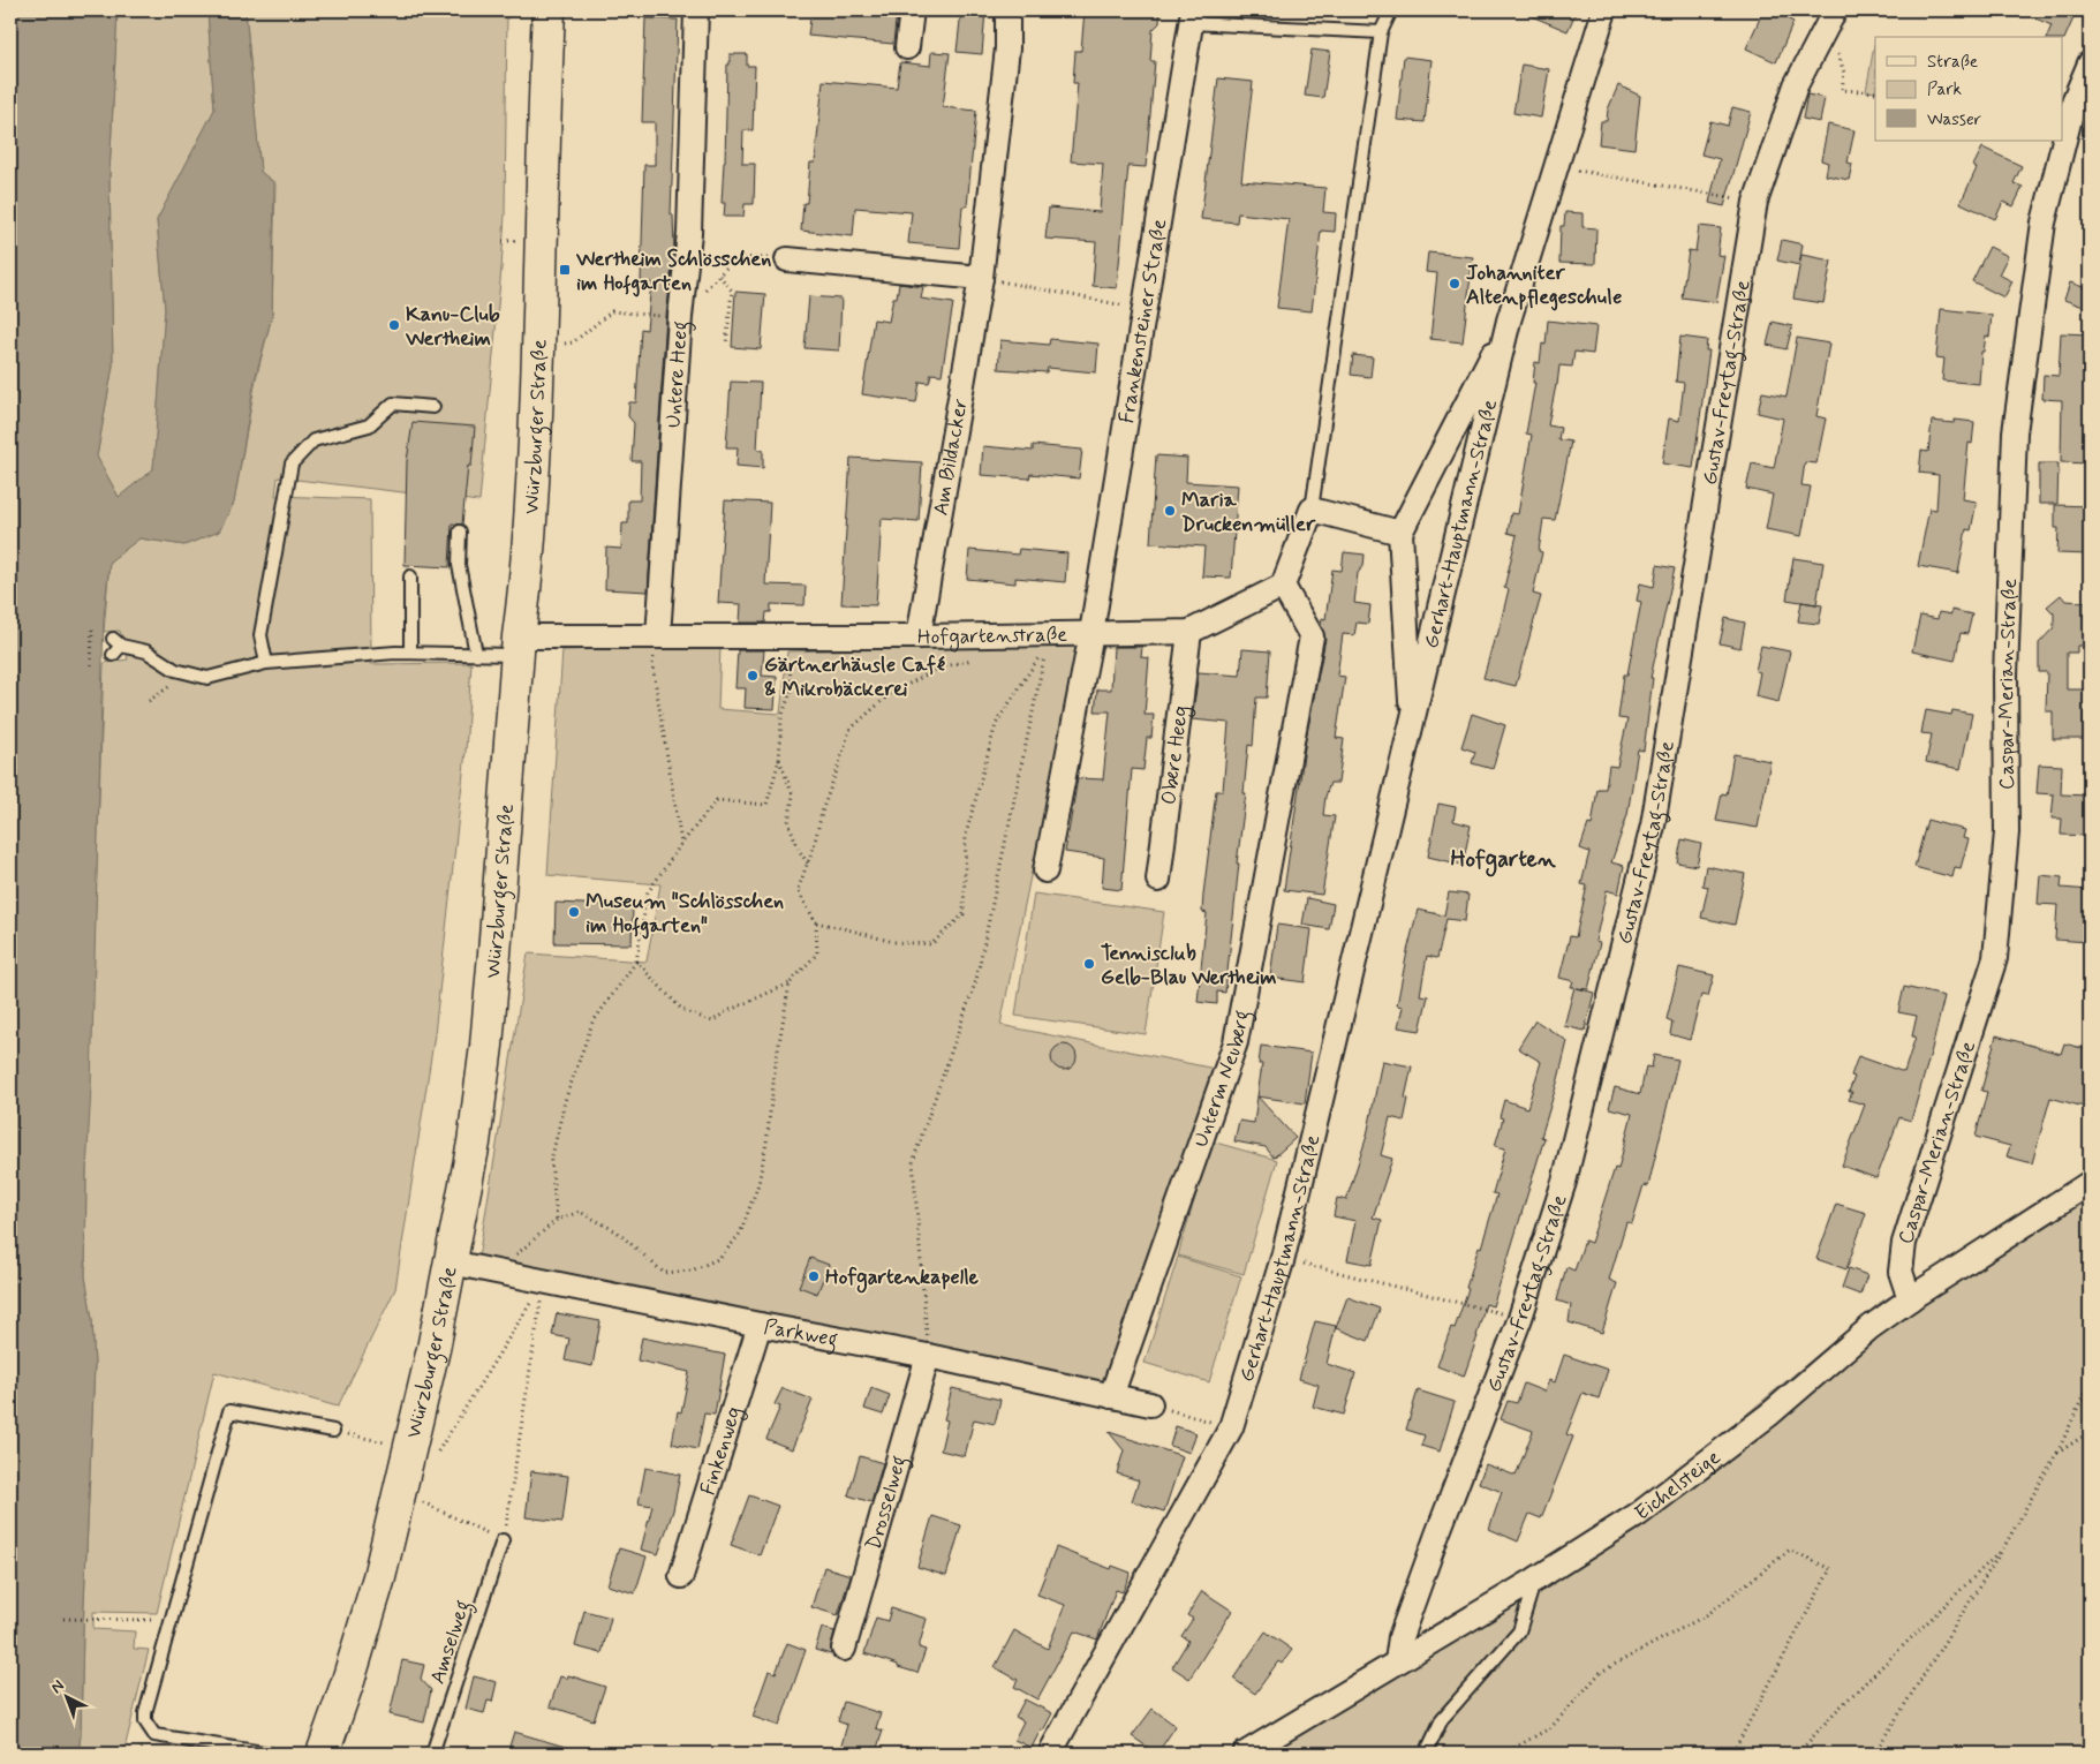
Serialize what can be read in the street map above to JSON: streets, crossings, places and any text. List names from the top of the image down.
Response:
{
  "streets": {
    "main road": ["Würzburger Straße"],
    "street": [
      "Frankensteiner Straße",
      "Untere Heeg",
      "Gustav-Freytag-Straße",
      "Am Bildacker",
      "Gerhart-Hauptmann-Straße",
      "Hofgartenstraße",
      "Caspar-Merian-Straße",
      "Obere Heeg",
      "Unterm Neuberg",
      "Parkweg",
      "Finkenweg",
      "Eichelsteige",
      "Drosselweg"
    ],
    "lane": ["Amselweg"]
  },
  "crossings": [
    ["Frankensteiner Straße", "Hofgartenstraße"],
    ["Untere Heeg", "Hofgartenstraße"],
    ["Gustav-Freytag-Straße", "Eichelsteige"],
    ["Würzburger Straße", "Hofgartenstraße"],
    ["Würzburger Straße", "Parkweg"],
    ["Am Bildacker", "Hofgartenstraße"],
    ["Hofgartenstraße", "Obere Heeg"],
    ["Hofgartenstraße", "Unterm Neuberg"],
    ["Caspar-Merian-Straße", "Eichelsteige"],
    ["Unterm Neuberg", "Parkweg"],
    ["Parkweg", "Finkenweg"],
    ["Parkweg", "Drosselweg"]
  ],
  "districts": ["Hofgarten"],
  "places": {
    "transit": ["Wertheim Schlösschen im Hofgarten"],
    "other": [
      "Johanniter Altenpflegeschule",
      "Kanu-Club Wertheim",
      "Maria Druckenmüller",
      "Gärtnerhäusle Café & Mikrobäckerei",
      "Museum \"Schlösschen im Hofgarten\"",
      "Tennisclub Gelb-Blau Wertheim",
      "Hofgartenkapelle"
    ]
  },
  "legend": ["Straße", "Park", "Wasser"],
  "north": "top left"
}
